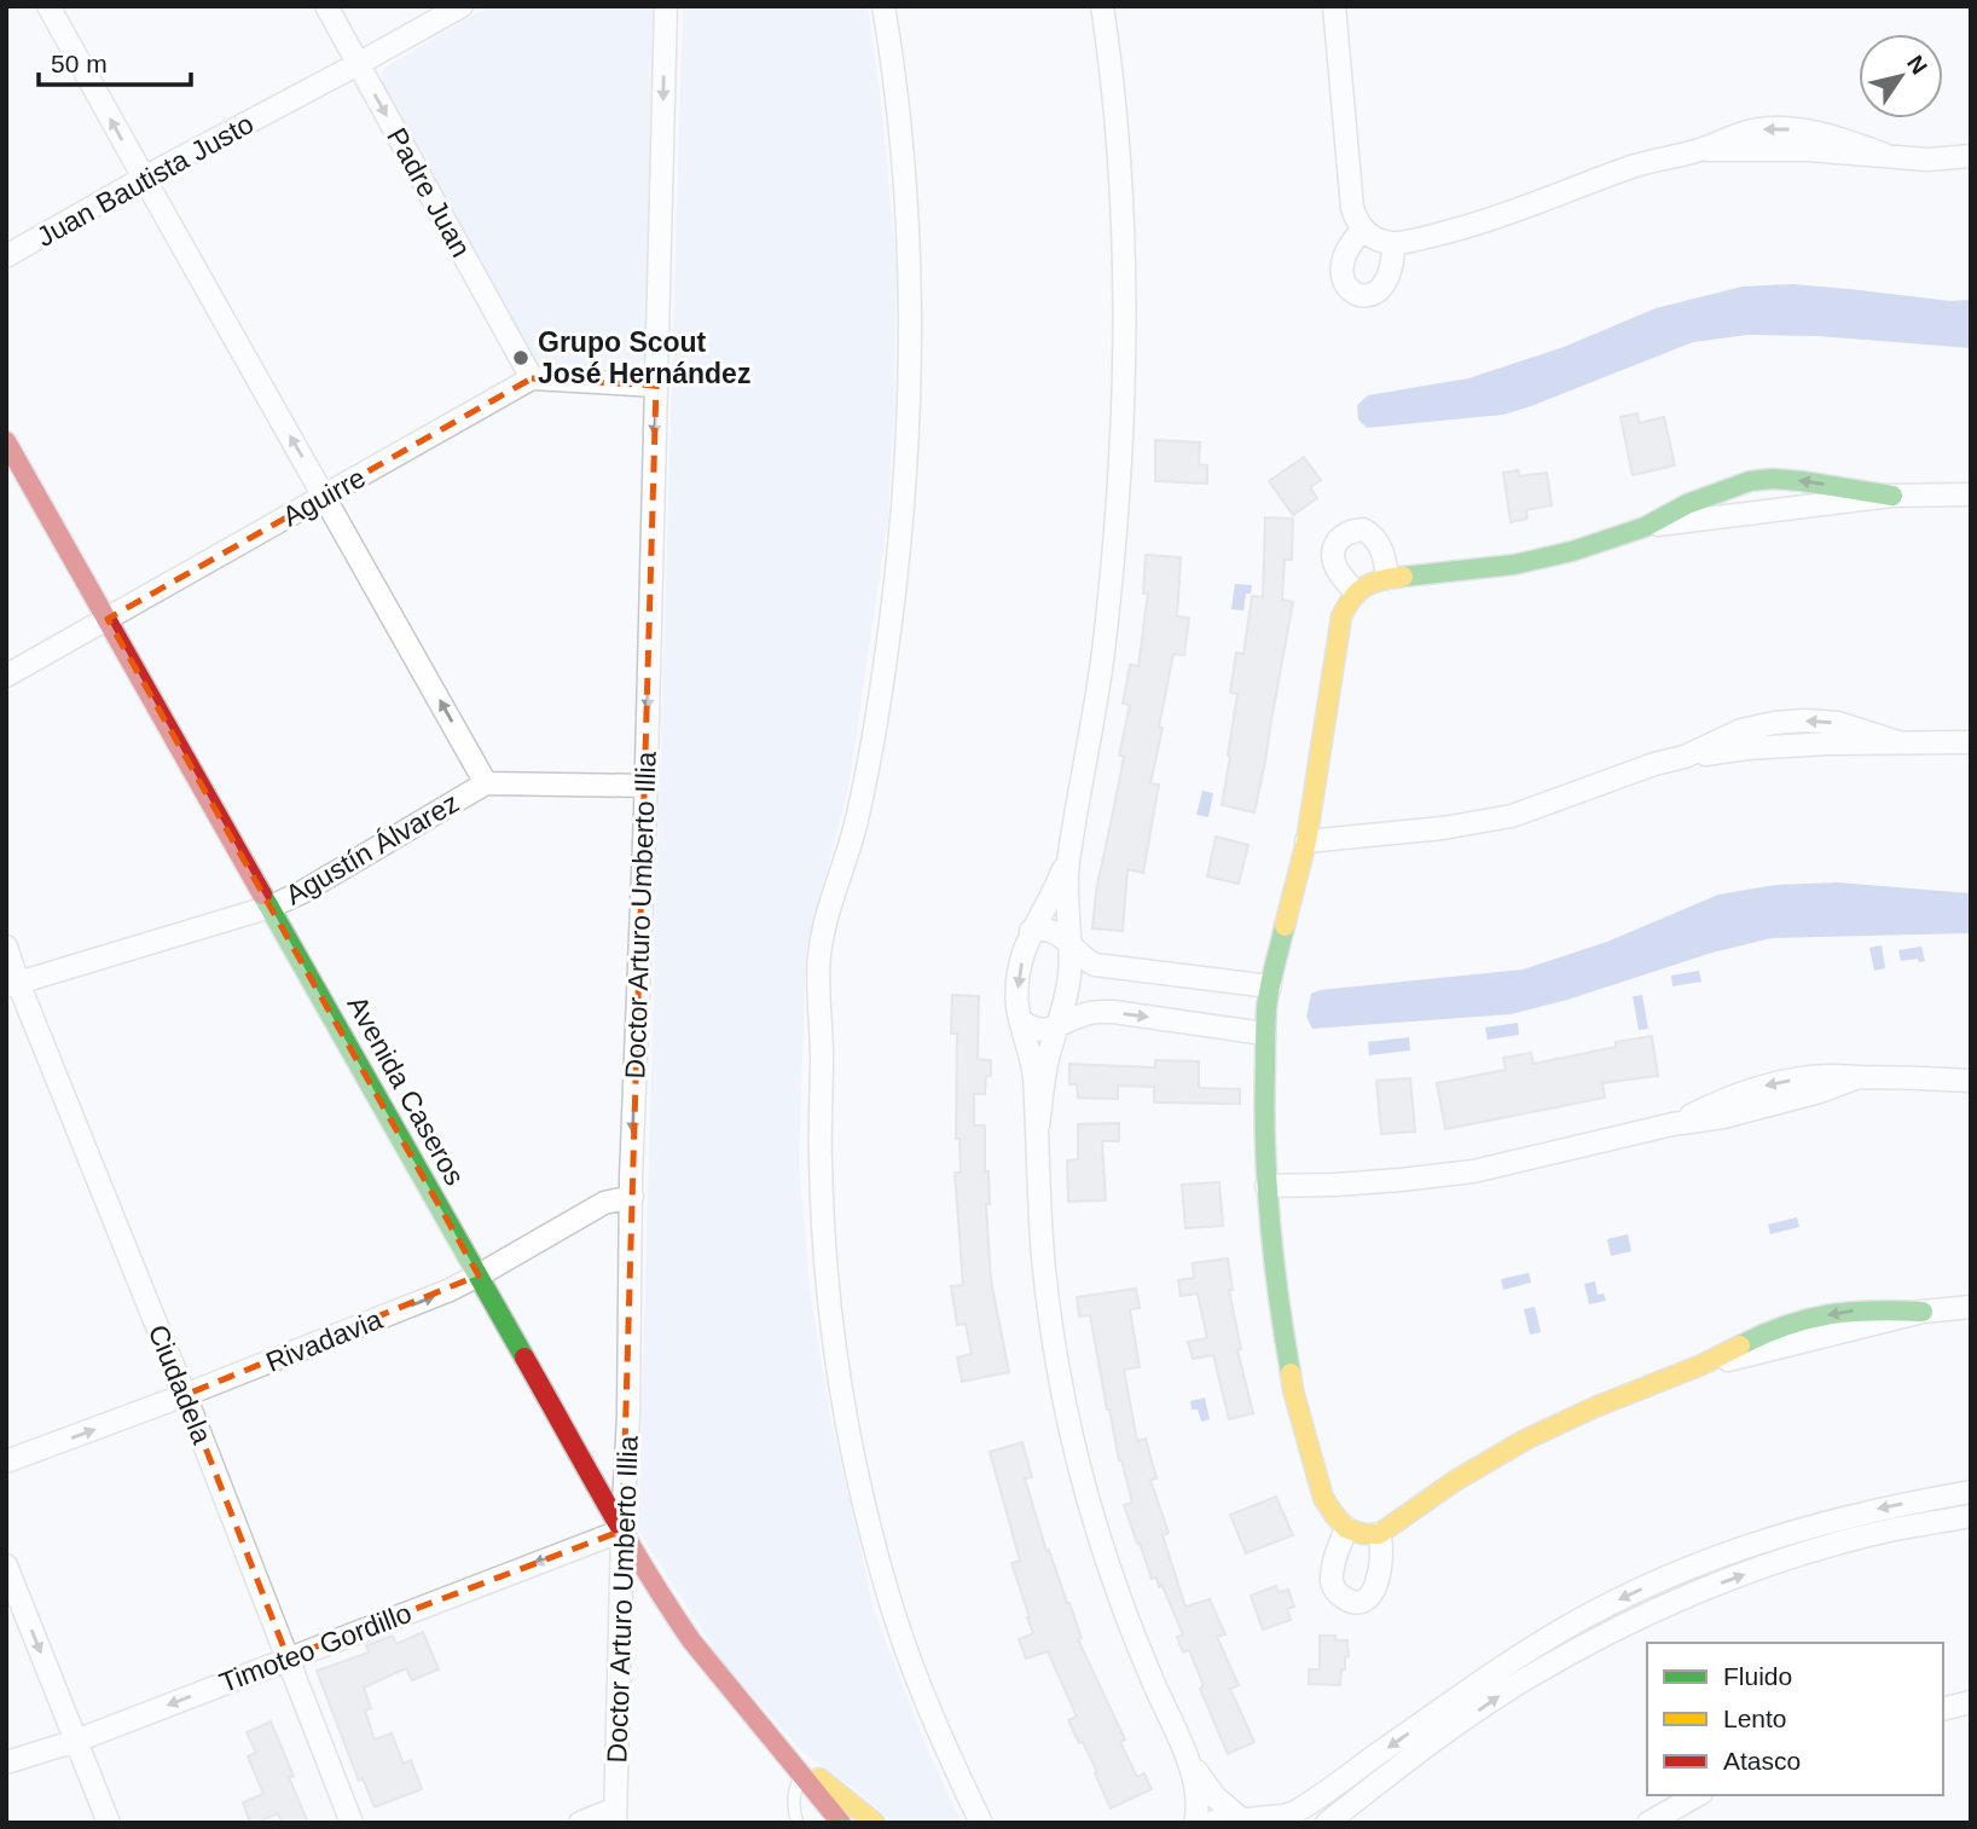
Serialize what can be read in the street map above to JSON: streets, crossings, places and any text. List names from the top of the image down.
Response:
{
  "streets": {
    "street": [
      "Juan Bautista Justo",
      "Padre Juan",
      "Aguirre",
      "Agustín Álvarez",
      "Doctor Arturo Umberto Illia",
      "Avenida Caseros",
      "Rivadavia",
      "Ciudadela",
      "Timoteo Gordillo"
    ]
  },
  "crossings": [
    ["Juan Bautista Justo", "Padre Juan"],
    ["Padre Juan", "Aguirre"],
    ["Aguirre", "Avenida Caseros"],
    ["Agustín Álvarez", "Doctor Arturo Umberto Illia"],
    ["Agustín Álvarez", "Avenida Caseros"],
    ["Agustín Álvarez", "Ciudadela"],
    ["Doctor Arturo Umberto Illia", "Avenida Caseros"],
    ["Doctor Arturo Umberto Illia", "Rivadavia"],
    ["Doctor Arturo Umberto Illia", "Timoteo Gordillo"],
    ["Avenida Caseros", "Rivadavia"],
    ["Avenida Caseros", "Timoteo Gordillo"],
    ["Rivadavia", "Ciudadela"],
    ["Ciudadela", "Timoteo Gordillo"]
  ],
  "one_way": [
    "Padre Juan",
    "Doctor Arturo Umberto Illia",
    "Rivadavia",
    "Timoteo Gordillo"
  ],
  "places": ["Grupo Scout José Hernández"],
  "legend": ["Fluido", "Lento", "Atasco"],
  "scale_bar": "50 m",
  "north": "top right"
}
